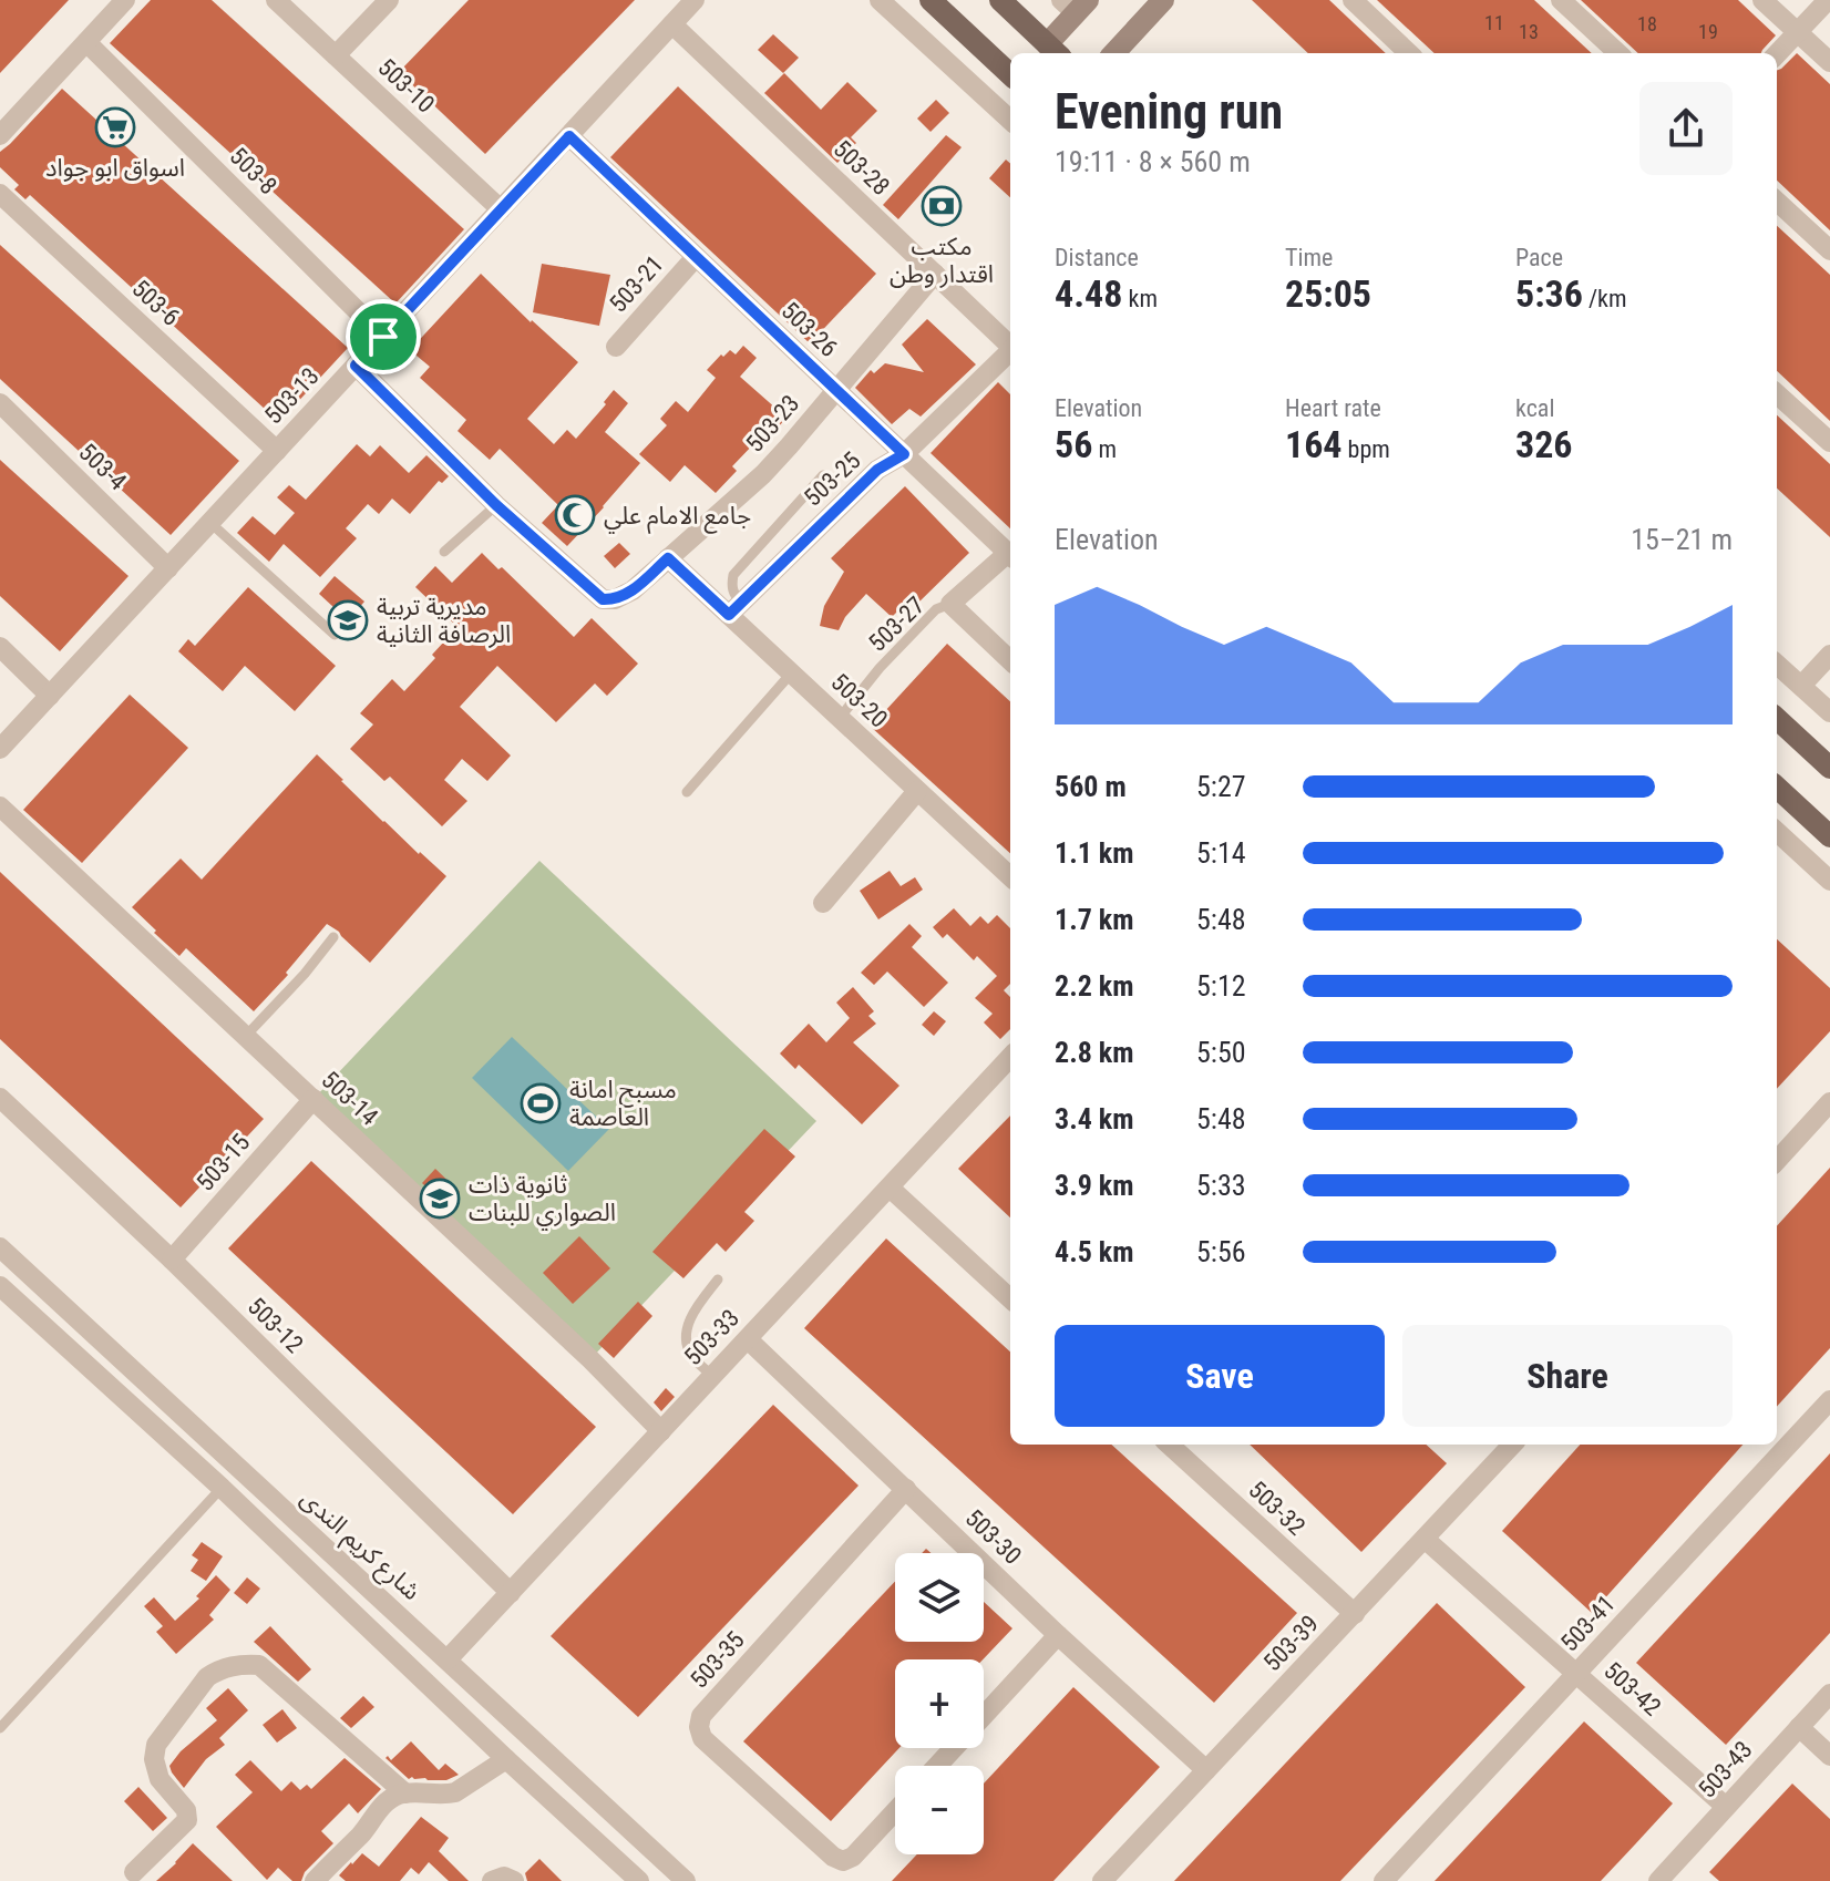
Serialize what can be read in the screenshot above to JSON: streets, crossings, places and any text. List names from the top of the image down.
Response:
{
  "streets": {
    "street": [
      "503-10",
      "503-28",
      "503-8",
      "503-21",
      "503-6",
      "503-26",
      "503-13",
      "503-23",
      "503-4",
      "503-25",
      "503-20",
      "503-14",
      "503-15",
      "503-12",
      "503-33",
      "503-32",
      "503-30",
      "شارع كريم الندى",
      "503-41",
      "503-39",
      "503-35",
      "503-42",
      "503-43"
    ],
    "lane": ["503-27"]
  },
  "crossings": [
    ["503-10", "503-13"],
    ["503-28", "503-13"],
    ["503-28", "503-23"],
    ["503-8", "503-13"],
    ["503-21", "503-26"],
    ["503-6", "503-13"],
    ["503-26", "503-13"],
    ["503-26", "503-23"],
    ["503-26", "503-25"],
    ["503-13", "503-4"],
    ["503-23", "503-20"],
    ["503-25", "503-20"],
    ["503-27", "503-20"],
    ["503-14", "503-15"],
    ["503-14", "503-33"],
    ["503-15", "503-12"],
    ["503-12", "503-33"],
    ["503-33", "503-30"],
    ["503-33", "شارع كريم الندى"],
    ["503-32", "503-39"],
    ["503-30", "503-39"],
    ["503-30", "503-35"],
    ["503-41", "503-42"],
    ["503-39", "503-42"],
    ["503-42", "503-43"]
  ],
  "places": {
    "supermarket": ["اسواق ابو جواد"],
    "bank": ["مكتب اقتدار وطن"],
    "mosque": ["جامع الامام علي"],
    "school or university": ["مديرية تربية الرصافة الثانية", "ثانوية ذات الصواري للبنات"],
    "sports": ["مسبح امانة العاصمة"]
  },
  "house_numbers": [
    "11",
    "18",
    "13",
    "19"
  ],
  "page": {
    "heading": ["Evening run", "19:11 · 8 × 560 m"],
    "stats": [
      ["Distance", "4.48 km"],
      ["Time", "25:05"],
      ["Pace", "5:36 /km"],
      ["Elevation", "56 m"],
      ["Heart rate", "164 bpm"],
      ["kcal", "326"]
    ],
    "chart": ["Elevation", "15–21 m"],
    "list": [
      {
        "name": "560 m",
        "note": "5:27"
      },
      {
        "name": "1.1 km",
        "note": "5:14"
      },
      {
        "name": "1.7 km",
        "note": "5:48"
      },
      {
        "name": "2.2 km",
        "note": "5:12"
      },
      {
        "name": "2.8 km",
        "note": "5:50"
      },
      {
        "name": "3.4 km",
        "note": "5:48"
      },
      {
        "name": "3.9 km",
        "note": "5:33"
      },
      {
        "name": "4.5 km",
        "note": "5:56"
      }
    ],
    "buttons": ["Save", "Share"],
    "map_buttons": ["+", "−"]
  }
}
